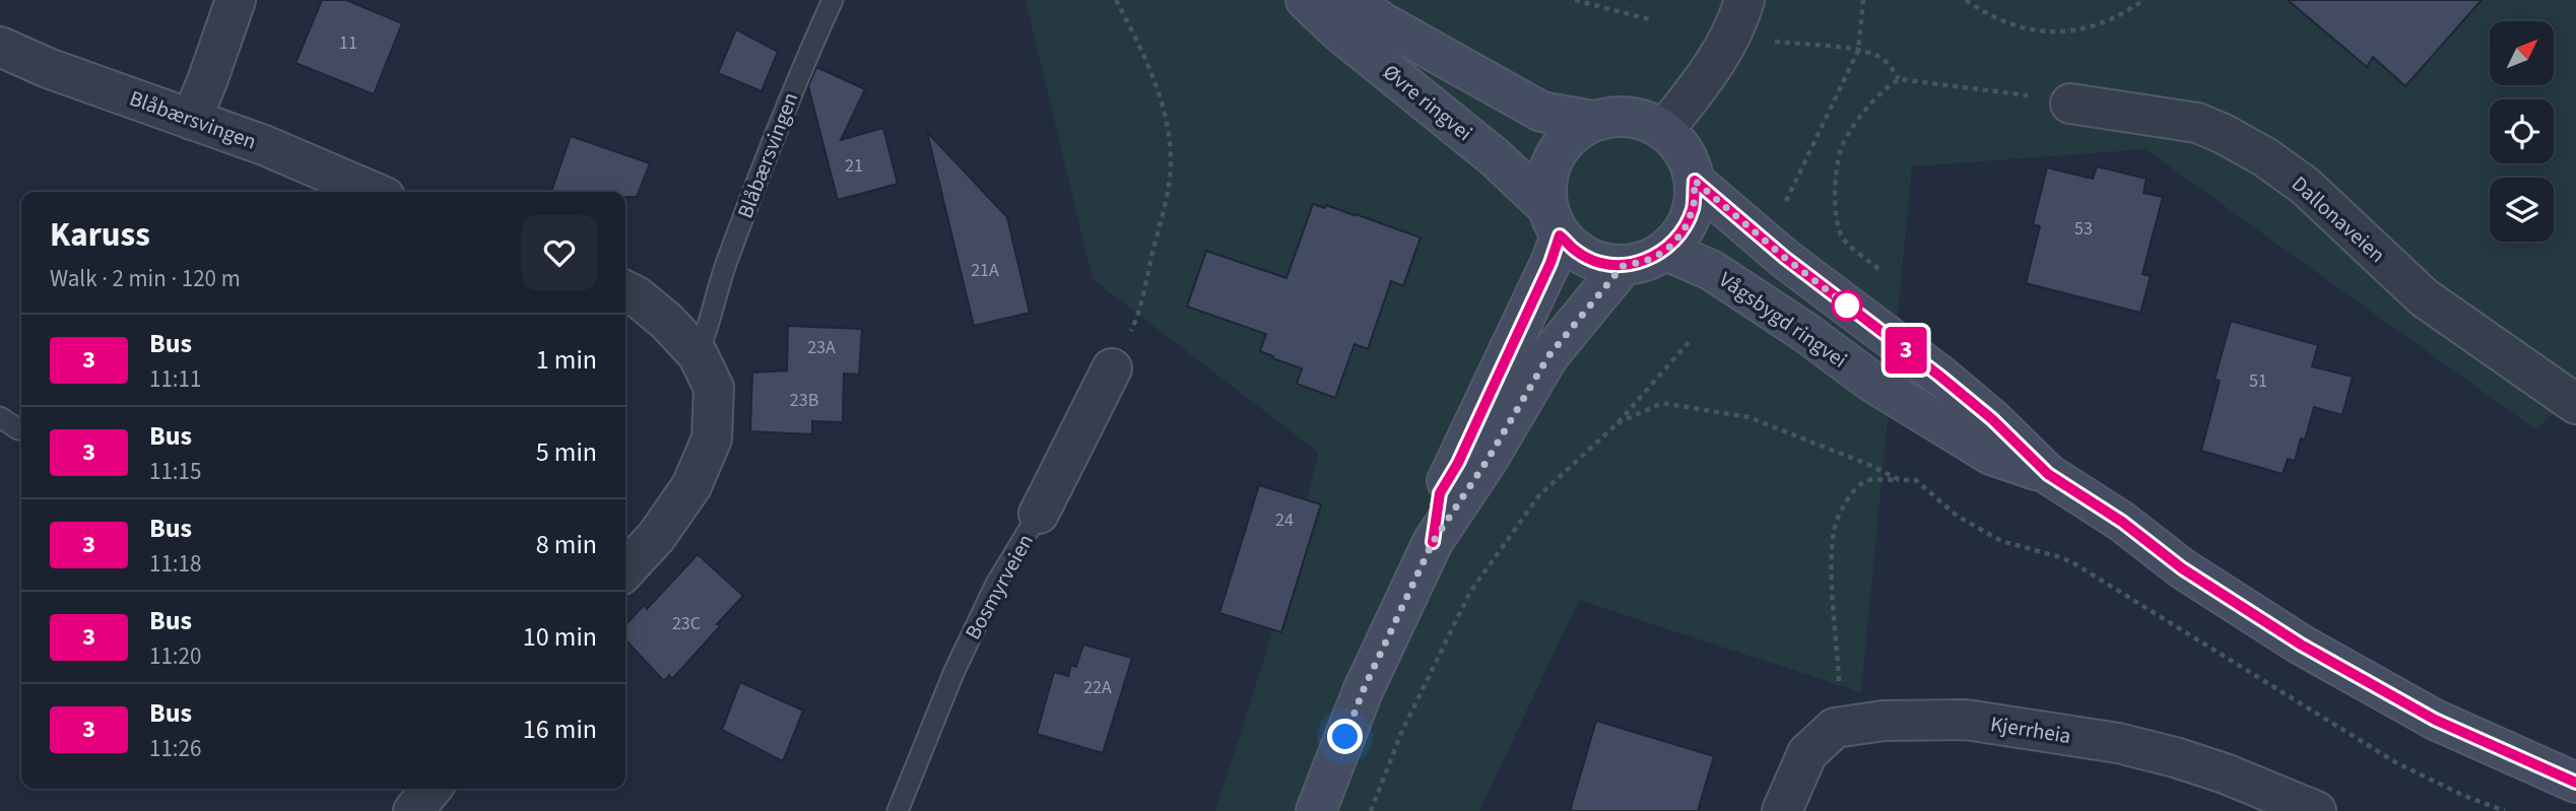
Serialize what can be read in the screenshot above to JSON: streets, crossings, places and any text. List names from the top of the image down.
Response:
{
  "streets": {
    "street": [
      "Øvre ringvei",
      "Blåbærsvingen",
      "Dallonaveien",
      "Vågsbygd ringvei",
      "Bosmyrveien",
      "Kjerrheia"
    ]
  },
  "crossings": [
    ["Øvre ringvei", "Vågsbygd ringvei"]
  ],
  "lines": ["bus line 3"],
  "house_numbers": [
    "11",
    "21",
    "53",
    "21A",
    "23A",
    "51",
    "23B",
    "24",
    "23C",
    "22A"
  ],
  "north": "top right",
  "page": {
    "on_map": "3",
    "heading": ["Karuss", "Walk · 2 min · 120 m"],
    "list": [
      {
        "mark": "3",
        "name": "Bus",
        "note": "11:11",
        "value": "1 min"
      },
      {
        "mark": "3",
        "name": "Bus",
        "note": "11:15",
        "value": "5 min"
      },
      {
        "mark": "3",
        "name": "Bus",
        "note": "11:18",
        "value": "8 min"
      },
      {
        "mark": "3",
        "name": "Bus",
        "note": "11:20",
        "value": "10 min"
      },
      {
        "mark": "3",
        "name": "Bus",
        "note": "11:26",
        "value": "16 min"
      }
    ]
  }
}
